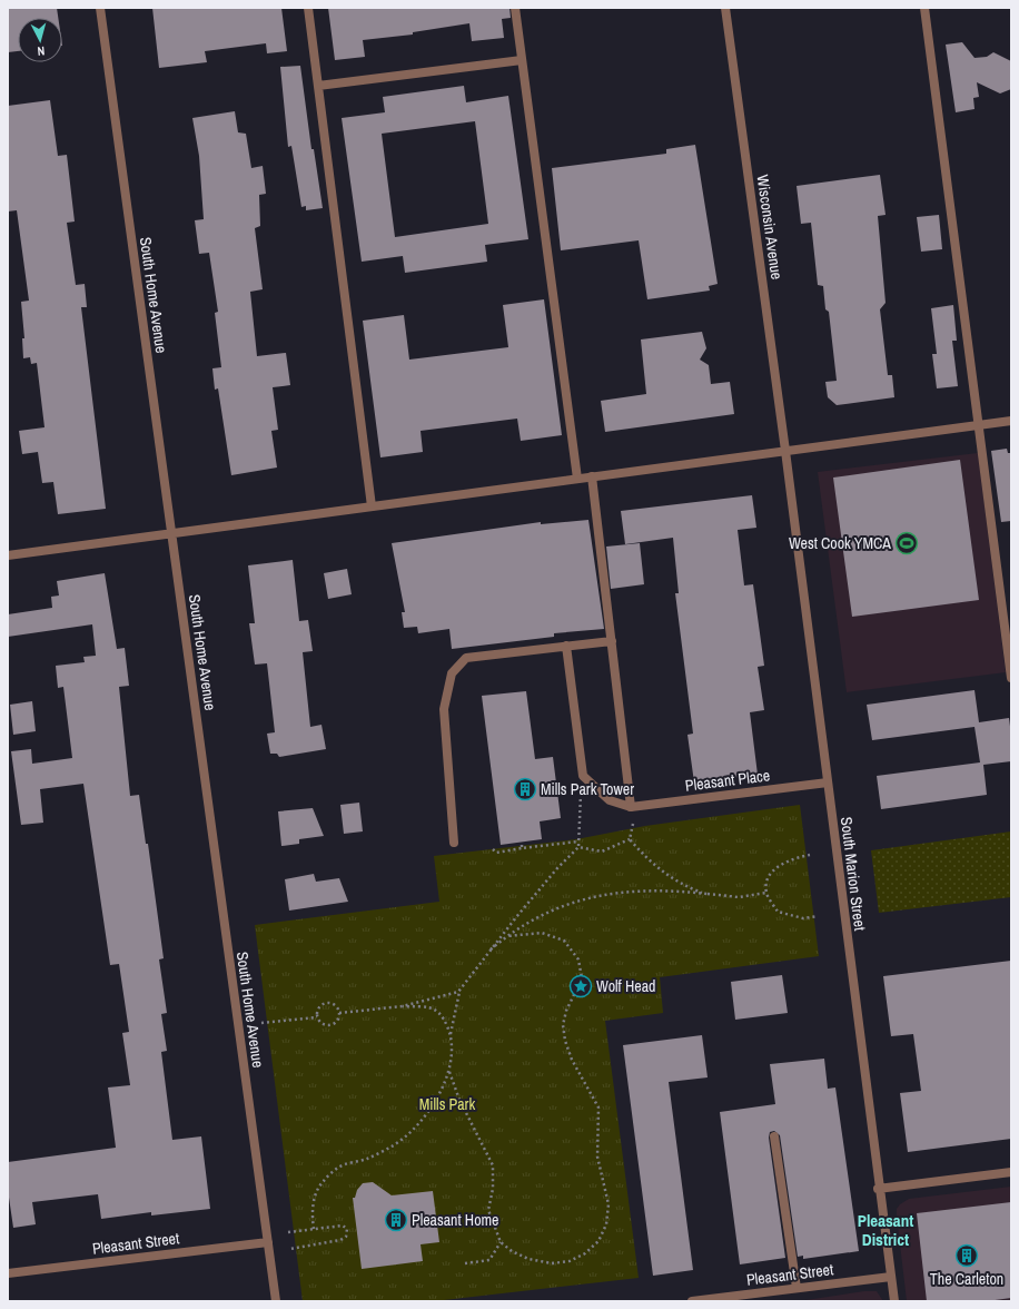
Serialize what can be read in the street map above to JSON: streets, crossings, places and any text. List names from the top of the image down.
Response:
{
  "streets": {
    "street": [
      "Wisconsin Avenue",
      "South Home Avenue",
      "Pleasant Place",
      "South Marion Street",
      "Pleasant Street"
    ]
  },
  "crossings": [
    ["Wisconsin Avenue", "South Marion Street"],
    ["South Home Avenue", "Pleasant Street"],
    ["Pleasant Place", "South Marion Street"],
    ["South Marion Street", "Pleasant Street"]
  ],
  "districts": ["Pleasant District"],
  "parks": ["Mills Park"],
  "places": {
    "sports": ["West Cook YMCA"],
    "building": ["Mills Park Tower", "Pleasant Home", "The Carleton"],
    "place": ["Wolf Head"]
  },
  "north": "bottom"
}
